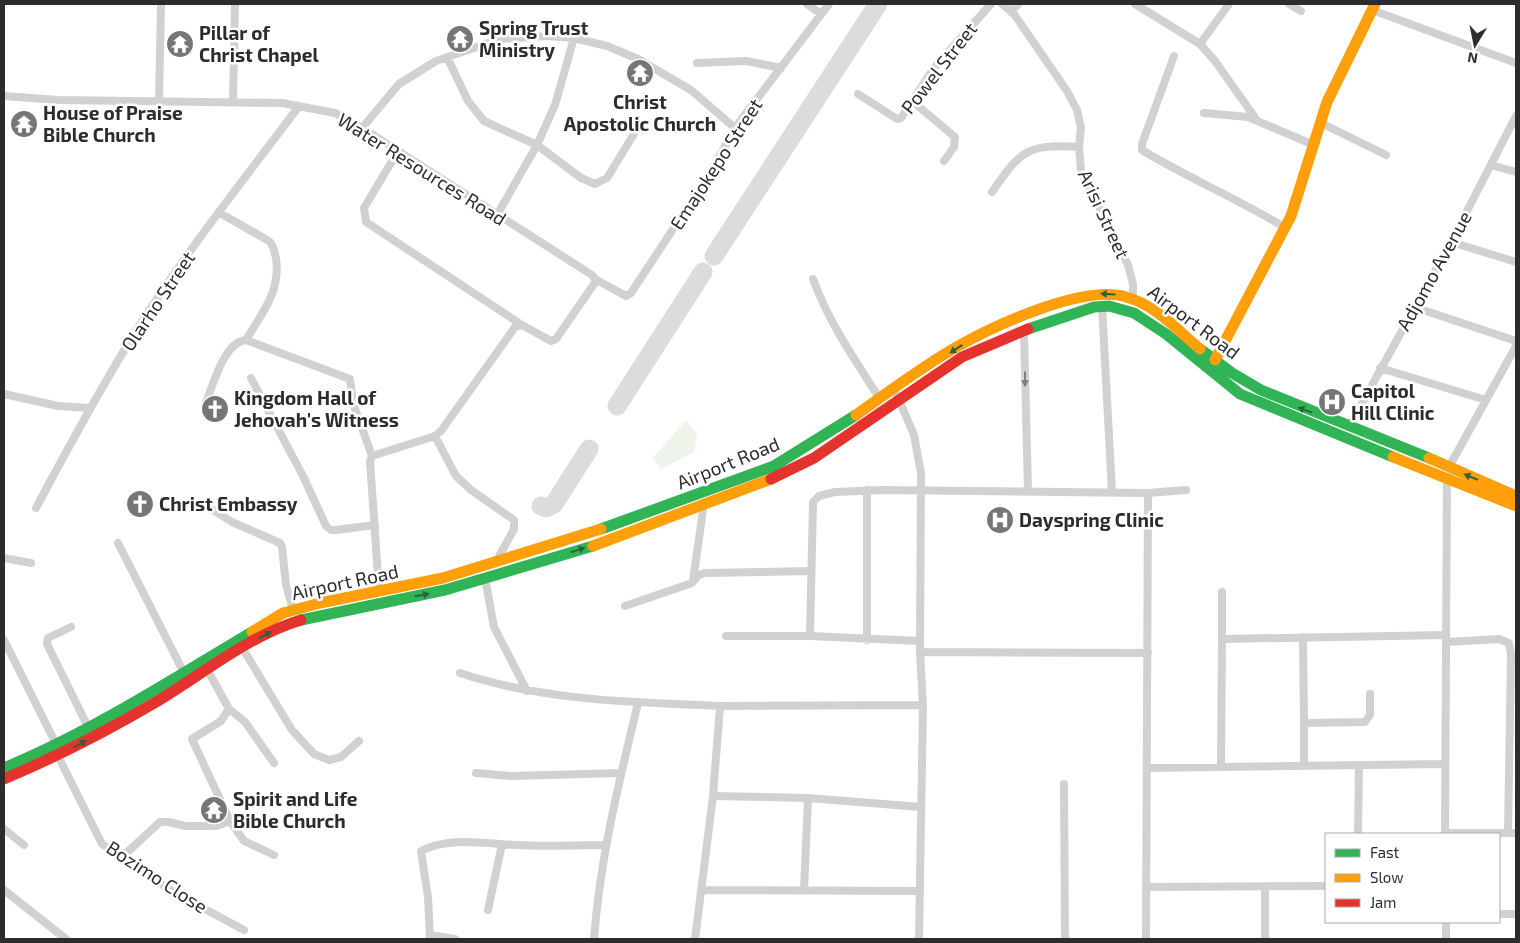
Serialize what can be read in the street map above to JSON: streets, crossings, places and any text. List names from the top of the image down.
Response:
{
  "streets": {
    "main road": ["Airport Road"],
    "street": [
      "Powel Street",
      "Emajokepo Street",
      "Water Resources Road",
      "Arisi Street",
      "Adjomo Avenue",
      "Olarho Street",
      "Bozimo Close"
    ]
  },
  "crossings": [
    ["Emajokepo Street", "Water Resources Road"],
    ["Water Resources Road", "Olarho Street"],
    ["Arisi Street", "Airport Road"],
    ["Adjomo Avenue", "Airport Road"],
    ["Airport Road", "Bozimo Close"]
  ],
  "places": {
    "temple": [
      "Spring Trust Ministry",
      "Pillar of Christ Chapel",
      "Christ Apostolic Church",
      "House of Praise Bible Church",
      "Spirit and Life Bible Church"
    ],
    "hospital": ["Capitol Hill Clinic", "Dayspring Clinic"],
    "church": ["Kingdom Hall of Jehovah's Witness", "Christ Embassy"]
  },
  "legend": ["Fast", "Slow", "Jam"],
  "north": "bottom"
}
